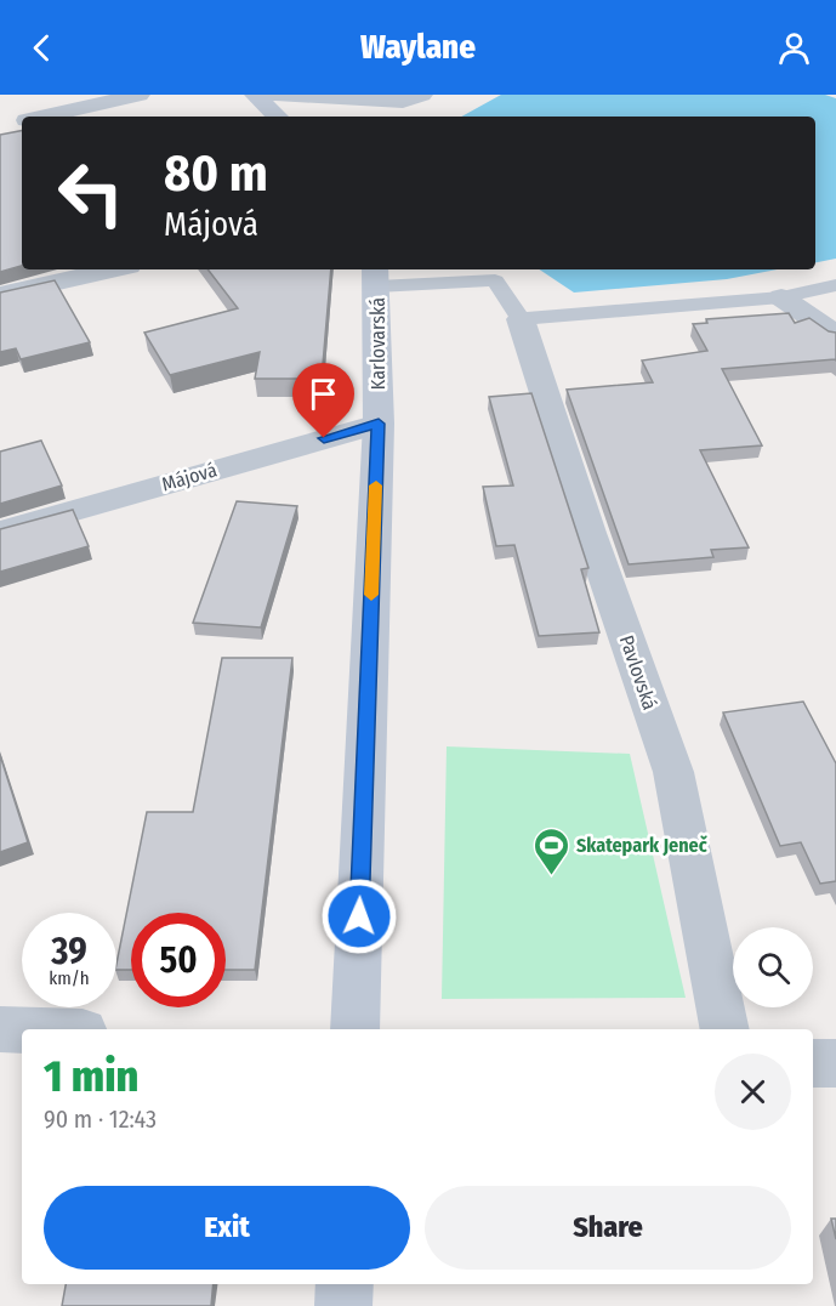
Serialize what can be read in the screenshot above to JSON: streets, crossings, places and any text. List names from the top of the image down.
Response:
{
  "streets": {
    "main road": ["Karlovarská"],
    "street": ["Májová", "Pavlovská"]
  },
  "crossings": [
    ["Karlovarská", "Májová"]
  ],
  "places": {
    "sports": ["Skatepark Jeneč"]
  },
  "page": {
    "header": "Waylane",
    "turn": ["80 m", "Májová"],
    "speed": "39 km/h",
    "limit": "50",
    "heading": ["1 min", "90 m · 12:43"],
    "buttons": ["Exit", "Share"]
  }
}
